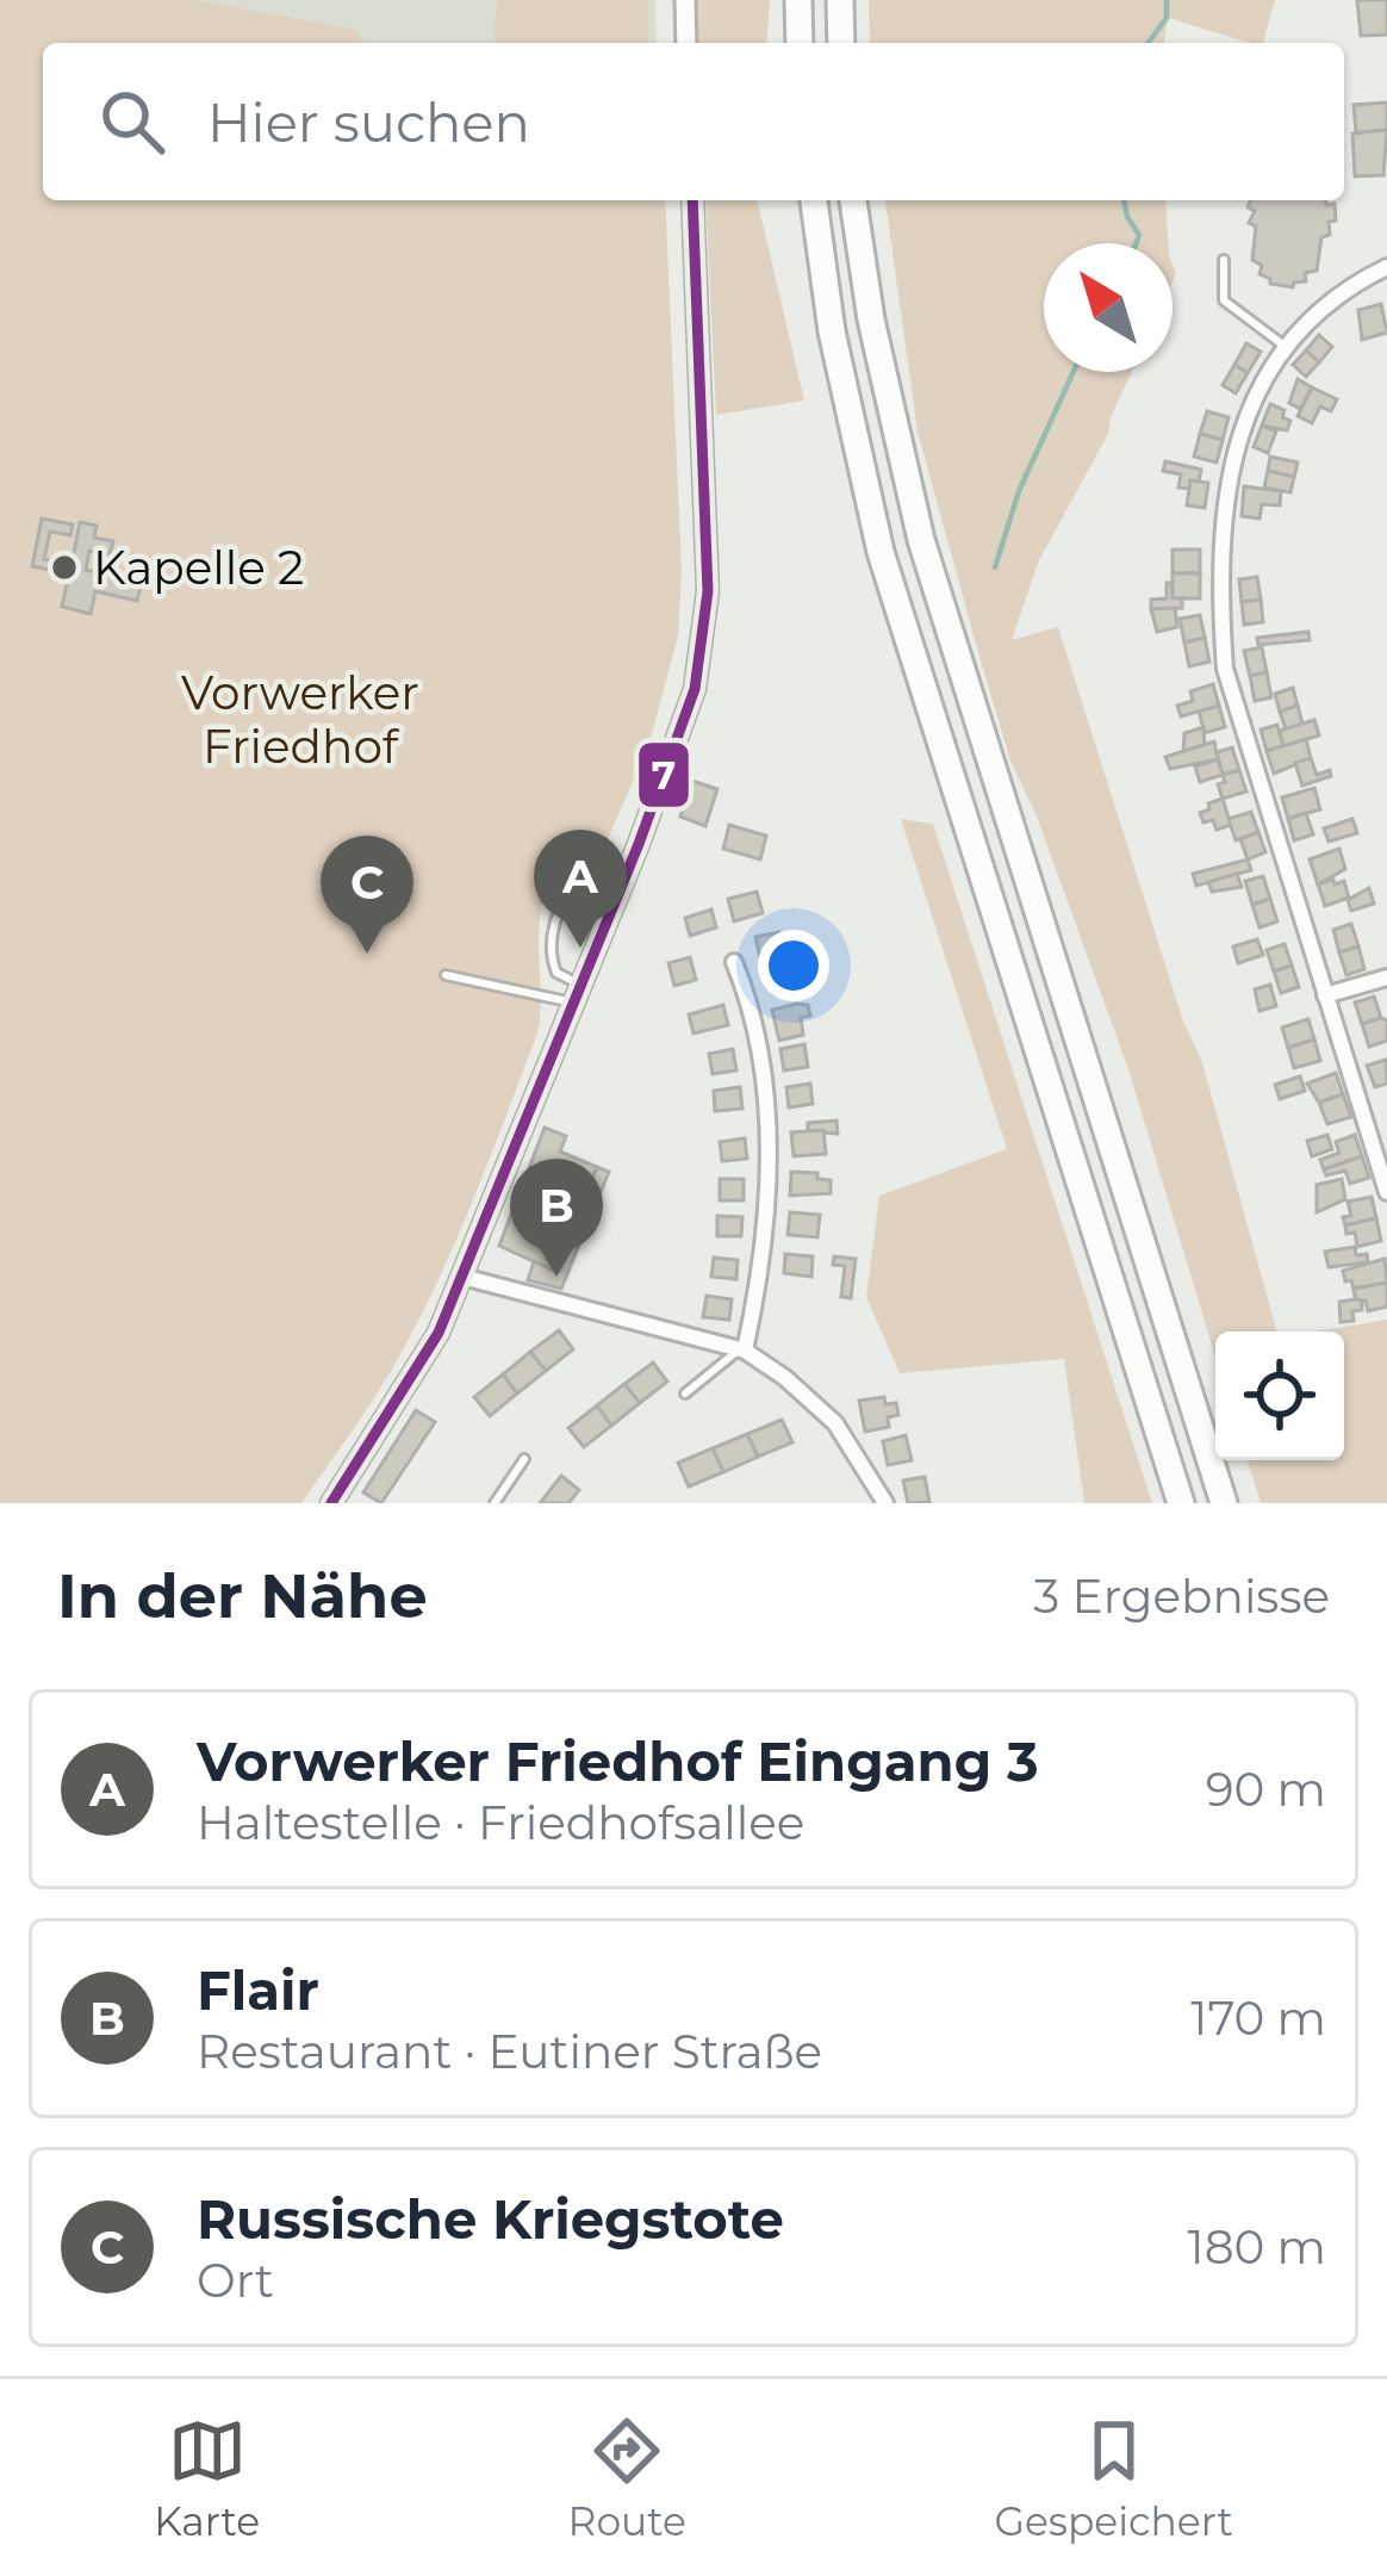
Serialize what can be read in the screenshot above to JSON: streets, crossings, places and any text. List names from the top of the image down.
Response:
{
  "parks": ["Vorwerker Friedhof"],
  "places": ["Kapelle 2"],
  "lines": ["transit line 7"],
  "north": "top left",
  "page": {
    "search": "Hier suchen",
    "pins": ["A", "C", "B"],
    "heading": ["In der Nähe", "3 Ergebnisse"],
    "list": [
      {
        "mark": "A",
        "name": "Vorwerker Friedhof Eingang 3",
        "note": "Haltestelle · Friedhofsallee",
        "value": "90 m"
      },
      {
        "mark": "B",
        "name": "Flair",
        "note": "Restaurant · Eutiner Straße",
        "value": "170 m"
      },
      {
        "mark": "C",
        "name": "Russische Kriegstote",
        "note": "Ort",
        "value": "180 m"
      }
    ],
    "nav": ["Karte", "Route", "Gespeichert"]
  }
}
